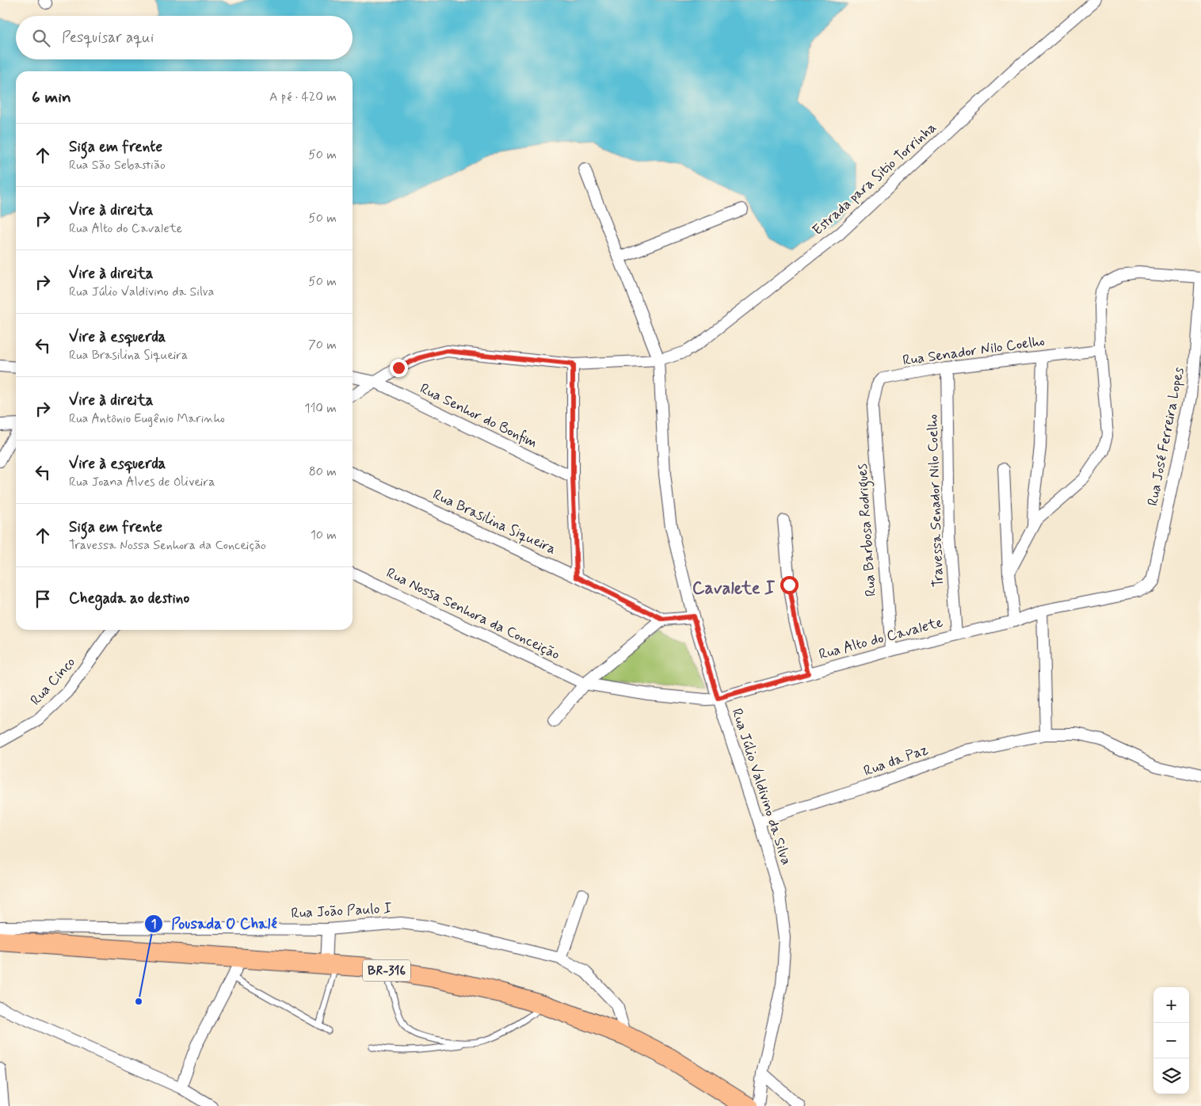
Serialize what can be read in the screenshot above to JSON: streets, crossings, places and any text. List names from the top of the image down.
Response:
{
  "streets": {
    "highway": ["BR-316"],
    "street": [
      "Estrada para Sitio Torrinha",
      "Rua Senador Nilo Coelho",
      "Rua Senhor do Bonfim",
      "Rua José Ferreira Lopes",
      "Travessa Senador Nilo Coelho",
      "Rua Brasilina Siqueira",
      "Rua Barbosa Rodrigues",
      "Rua Nossa Senhora da Conceição",
      "Rua Alto do Cavalete",
      "Rua Cinco",
      "Rua da Paz",
      "Rua Júlio Valdivino da Silva",
      "Rua João Paulo I"
    ]
  },
  "crossings": [
    ["Estrada para Sitio Torrinha", "Rua Senhor do Bonfim"],
    ["Estrada para Sitio Torrinha", "Rua Júlio Valdivino da Silva"],
    ["Rua Senador Nilo Coelho", "Travessa Senador Nilo Coelho"],
    ["Rua Senador Nilo Coelho", "Rua Barbosa Rodrigues"],
    ["Rua José Ferreira Lopes", "Rua Alto do Cavalete"],
    ["Travessa Senador Nilo Coelho", "Rua Alto do Cavalete"],
    ["Rua Barbosa Rodrigues", "Rua Alto do Cavalete"],
    ["Rua Nossa Senhora da Conceição", "Rua Alto do Cavalete"],
    ["Rua Alto do Cavalete", "Rua Júlio Valdivino da Silva"],
    ["Rua da Paz", "Rua Júlio Valdivino da Silva"],
    ["Rua João Paulo I", "BR-316"]
  ],
  "districts": ["Cavalete I"],
  "places": ["Pousada O Chalé"],
  "page": {
    "search": "Pesquisar aqui",
    "heading": ["6 min", "A pé · 420 m"],
    "list": [
      ["Siga em frente", "Rua São Sebastião", "50 m"],
      ["Vire à direita", "Rua Alto do Cavalete", "50 m"],
      ["Vire à direita", "Rua Júlio Valdivino da Silva", "50 m"],
      ["Vire à esquerda", "Rua Brasilina Siqueira", "70 m"],
      ["Vire à direita", "Rua Antônio Eugênio Marinho", "110 m"],
      ["Vire à esquerda", "Rua Joana Alves de Oliveira", "80 m"],
      ["Siga em frente", "Travessa Nossa Senhora da Conceição", "10 m"],
      "Chegada ao destino"
    ],
    "map_buttons": ["+", "−"]
  }
}
